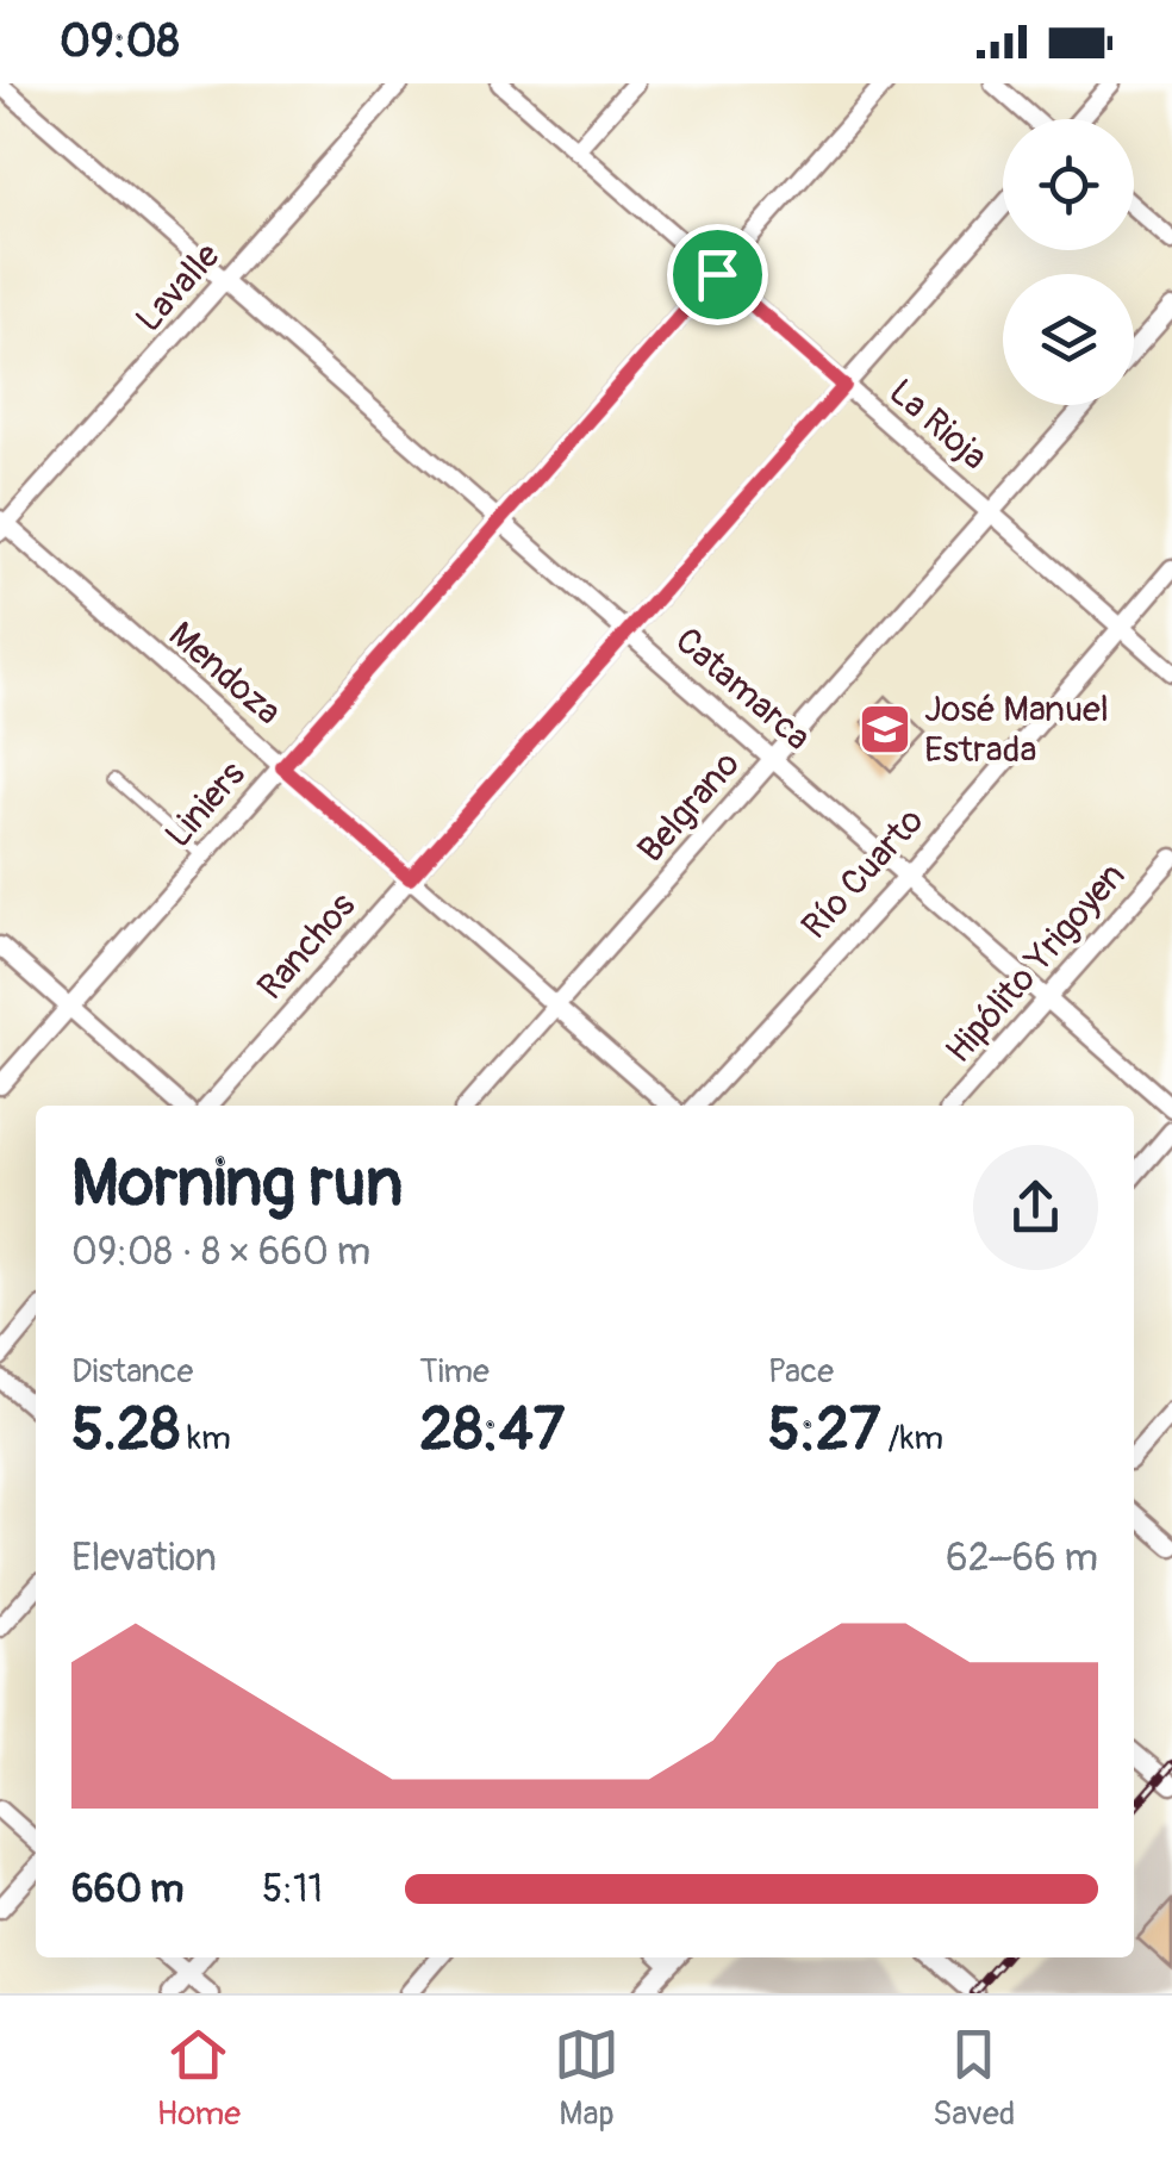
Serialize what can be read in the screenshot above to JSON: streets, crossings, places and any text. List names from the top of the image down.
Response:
{
  "streets": {
    "street": [
      "Lavalle",
      "La Rioja",
      "Mendoza",
      "Catamarca",
      "Liniers",
      "Belgrano",
      "Río Cuarto",
      "Ranchos",
      "Hipólito Yrigoyen"
    ]
  },
  "crossings": [
    ["Lavalle", "Mendoza"],
    ["Lavalle", "Catamarca"],
    ["La Rioja", "Liniers"],
    ["La Rioja", "Belgrano"],
    ["La Rioja", "Río Cuarto"],
    ["La Rioja", "Ranchos"],
    ["Mendoza", "Liniers"],
    ["Mendoza", "Belgrano"],
    ["Mendoza", "Ranchos"],
    ["Catamarca", "Liniers"],
    ["Catamarca", "Belgrano"],
    ["Catamarca", "Río Cuarto"],
    ["Catamarca", "Ranchos"],
    ["Catamarca", "Hipólito Yrigoyen"]
  ],
  "places": {
    "school or university": ["José Manuel Estrada"]
  },
  "page": {
    "status": "09:08",
    "heading": ["Morning run", "09:08 · 8 × 660 m"],
    "stats": [
      ["Distance", "5.28 km"],
      ["Time", "28:47"],
      ["Pace", "5:27 /km"]
    ],
    "chart": ["Elevation", "62–66 m"],
    "list": [
      {
        "name": "660 m",
        "note": "5:11"
      }
    ],
    "tabs": ["Home", "Map", "Saved"]
  }
}
